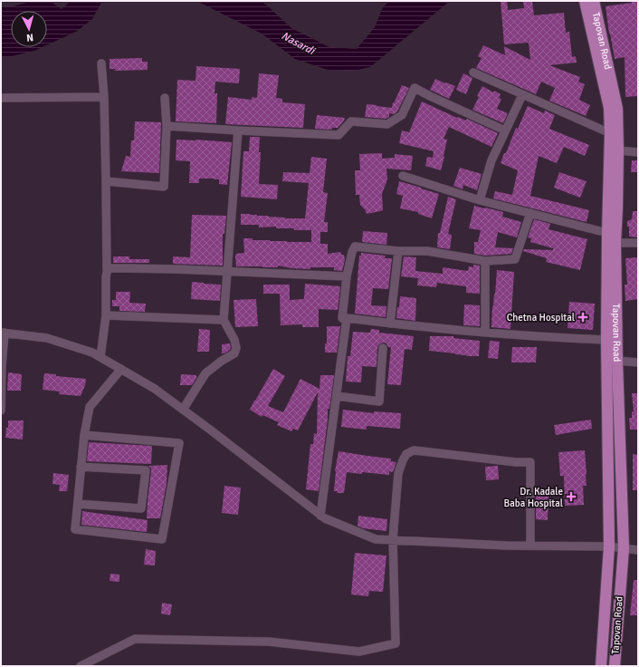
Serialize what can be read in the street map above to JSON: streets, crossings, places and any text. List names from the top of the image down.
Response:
{
  "streets": {
    "main road": ["Tapovan Road"]
  },
  "water": ["Nasardi"],
  "places": {
    "health": ["Chetna Hospital", "Dr. Kadale Baba Hospital"]
  },
  "north": "bottom"
}
